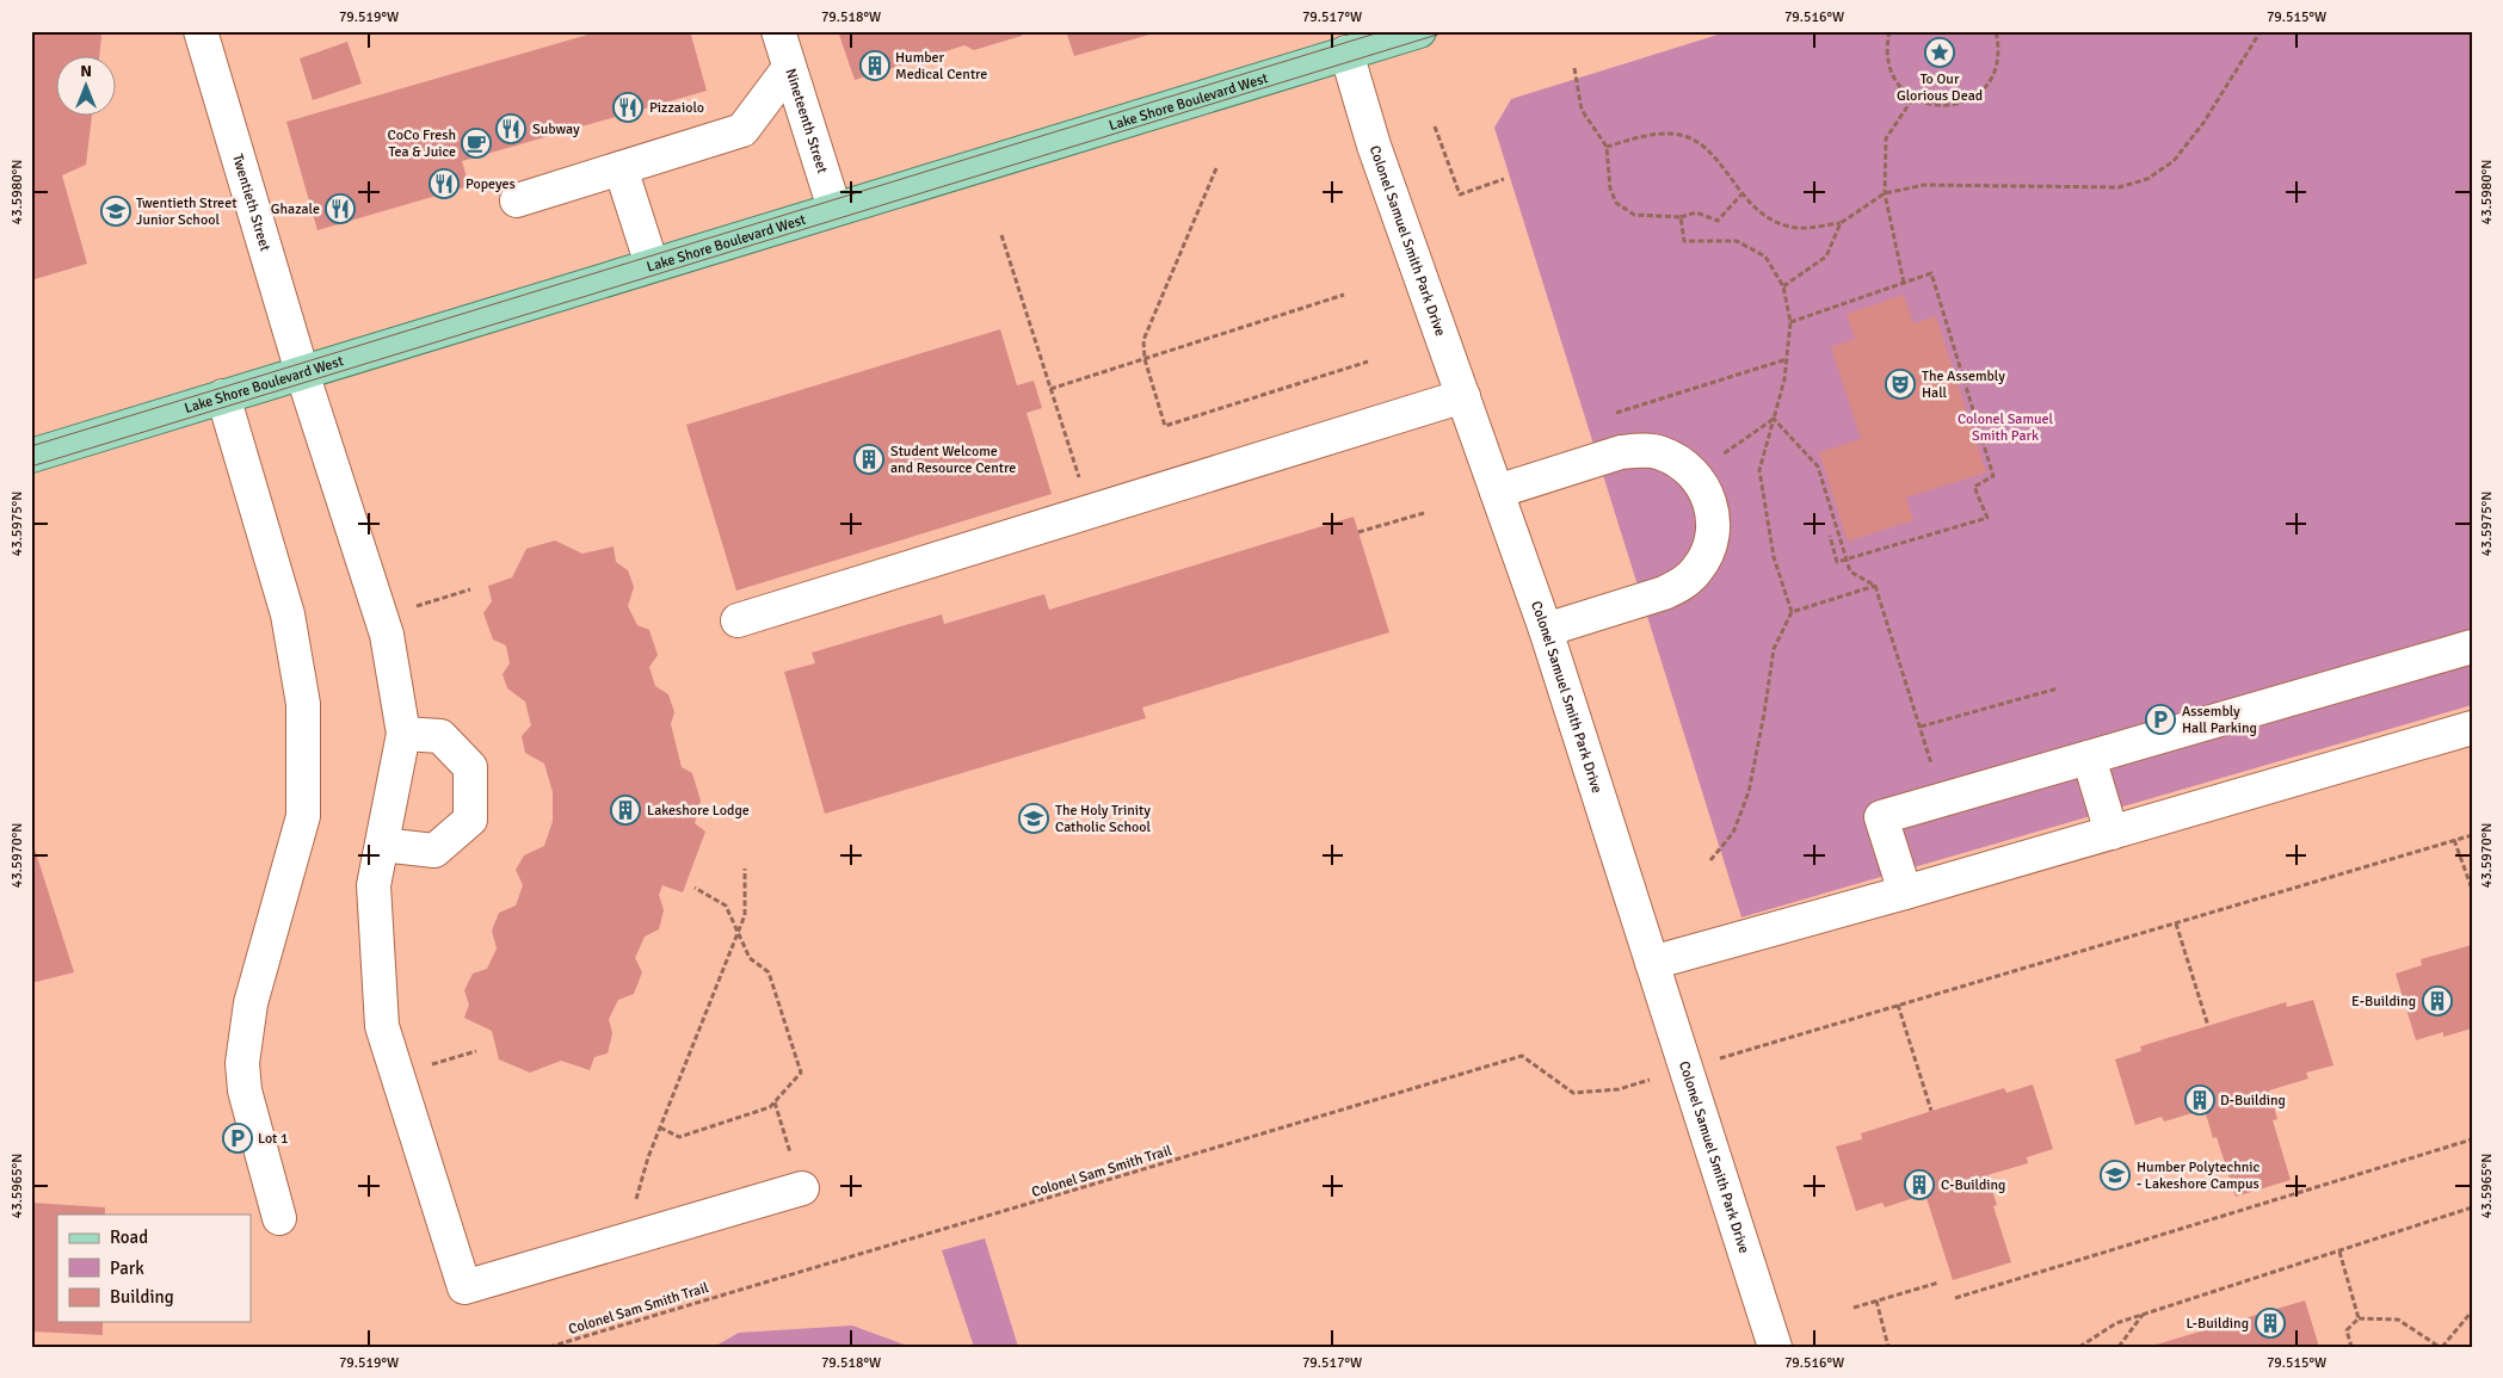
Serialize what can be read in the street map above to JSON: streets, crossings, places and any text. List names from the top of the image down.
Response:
{
  "streets": {
    "main road": ["Lake Shore Boulevard West"],
    "street": ["Nineteenth Street", "Twentieth Street", "Colonel Samuel Smith Park Drive"],
    "path": ["Colonel Sam Smith Trail"]
  },
  "crossings": [
    ["Lake Shore Boulevard West", "Nineteenth Street"],
    ["Lake Shore Boulevard West", "Twentieth Street"],
    ["Lake Shore Boulevard West", "Colonel Samuel Smith Park Drive"]
  ],
  "parks": ["Colonel Samuel Smith Park"],
  "places": {
    "place": ["To Our Glorious Dead"],
    "building": [
      "Humber Medical Centre",
      "Student Welcome and Resource Centre",
      "Lakeshore Lodge",
      "E-Building",
      "D-Building",
      "C-Building",
      "L-Building"
    ],
    "restaurant": [
      "Pizzaiolo",
      "Subway",
      "Popeyes",
      "Ghazale"
    ],
    "cafe": ["CoCo Fresh Tea & Juice"],
    "school or university": ["Twentieth Street Junior School", "The Holy Trinity Catholic School", "Humber Polytechnic - Lakeshore Campus"],
    "theatre": ["The Assembly Hall"],
    "parking": ["Assembly Hall Parking", "Lot 1"]
  },
  "legend": ["Road", "Park", "Building"],
  "north": "top",
  "coordinates": [
    "79.519°W",
    "79.518°W",
    "79.517°W",
    "79.516°W",
    "79.515°W",
    "43.5980°N",
    "43.5975°N",
    "43.5970°N",
    "43.5965°N"
  ]
}
